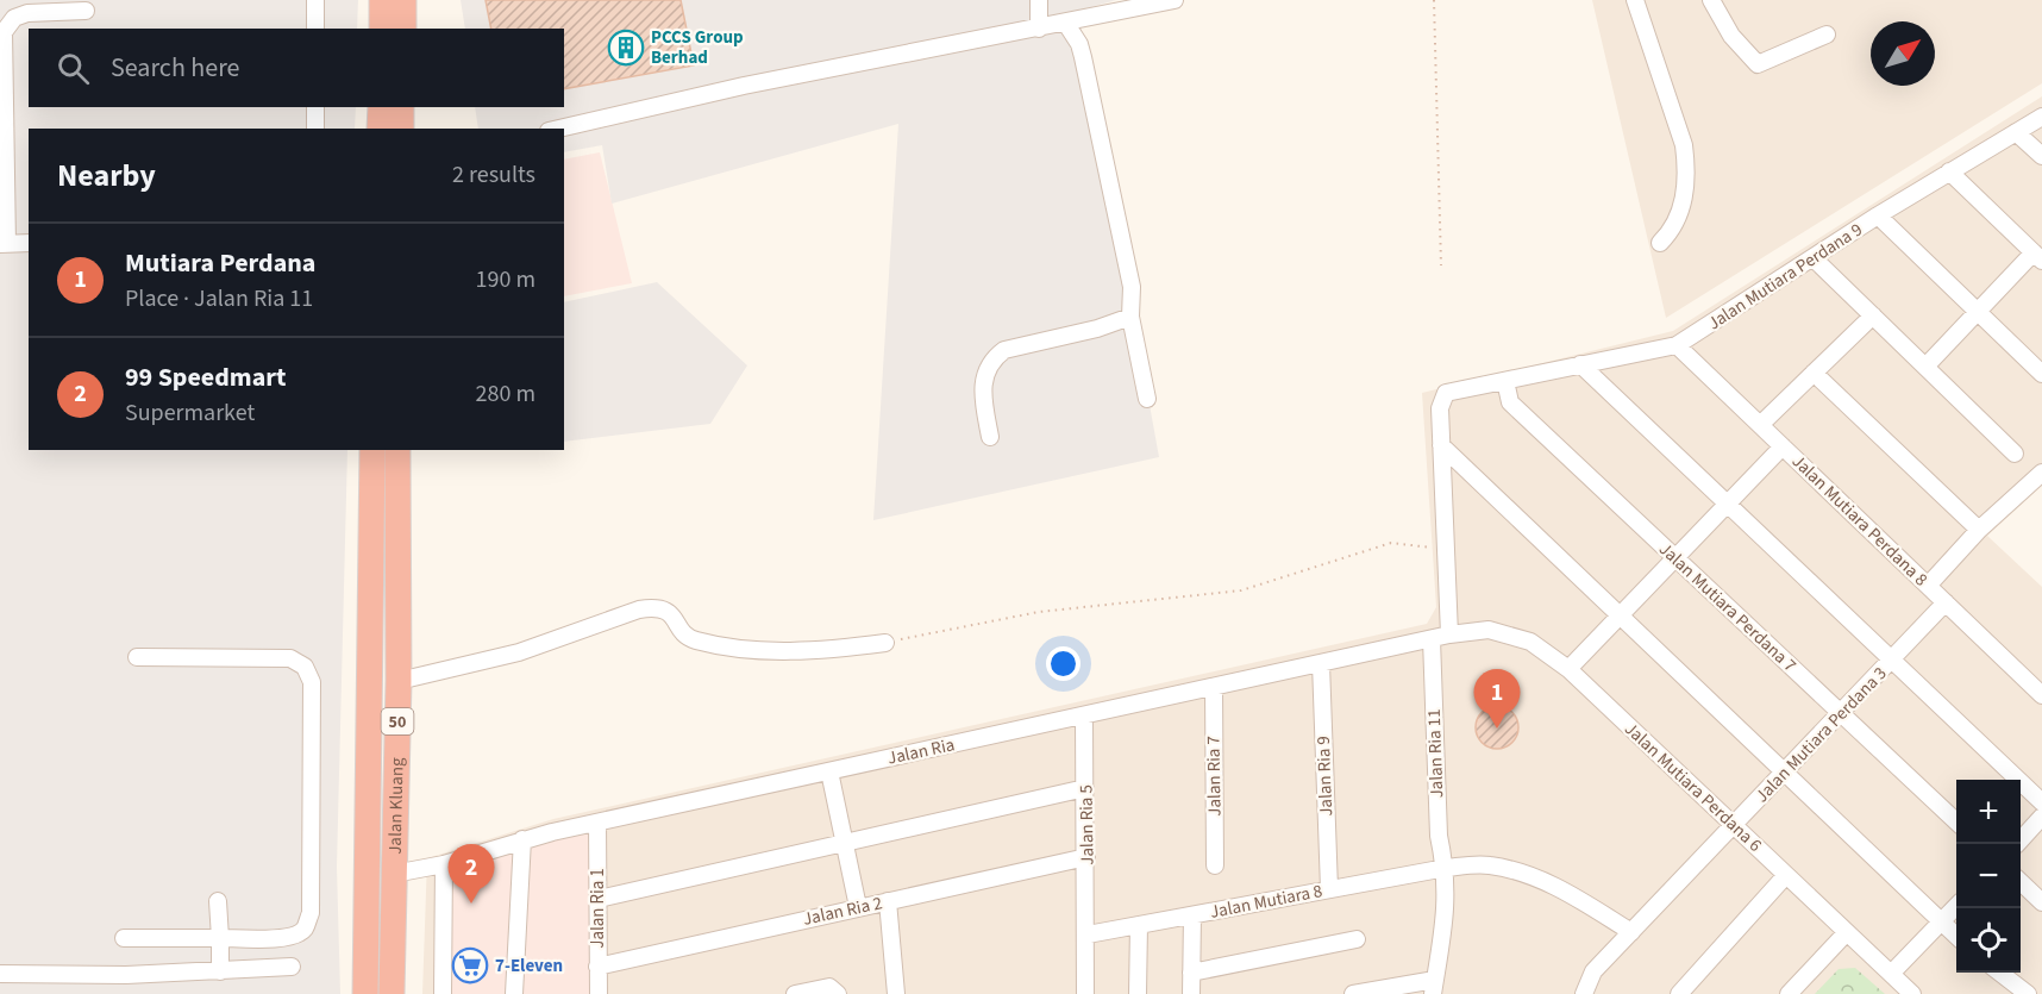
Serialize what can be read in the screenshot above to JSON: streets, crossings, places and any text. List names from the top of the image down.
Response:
{
  "streets": {
    "highway": ["50", "Jalan Kluang"],
    "street": [
      "Jalan Mutiara Perdana 9",
      "Jalan Mutiara Perdana 8",
      "Jalan Mutiara Perdana 7",
      "Jalan Mutiara Perdana 3",
      "Jalan Ria",
      "Jalan Ria 11",
      "Jalan Ria 7",
      "Jalan Ria 9",
      "Jalan Mutiara Perdana 6",
      "Jalan Ria 5",
      "Jalan Mutiara 8",
      "Jalan Ria 1",
      "Jalan Ria 2"
    ]
  },
  "crossings": [
    ["Jalan Mutiara Perdana 9", "Jalan Mutiara Perdana 8"],
    ["Jalan Mutiara Perdana 9", "Jalan Mutiara Perdana 7"],
    ["Jalan Mutiara Perdana 8", "Jalan Mutiara Perdana 3"],
    ["Jalan Mutiara Perdana 7", "Jalan Mutiara Perdana 3"],
    ["Jalan Mutiara Perdana 3", "Jalan Mutiara Perdana 6"],
    ["Jalan Mutiara Perdana 3", "Jalan Mutiara 8"],
    ["Jalan Ria", "Jalan Ria 11"],
    ["Jalan Ria", "Jalan Ria 7"],
    ["Jalan Ria", "Jalan Ria 9"],
    ["Jalan Ria", "Jalan Mutiara Perdana 6"],
    ["Jalan Ria", "Jalan Kluang"],
    ["Jalan Ria", "Jalan Ria 5"],
    ["Jalan Ria", "Jalan Ria 1"],
    ["Jalan Ria 11", "Jalan Mutiara 8"],
    ["Jalan Ria 9", "Jalan Mutiara 8"],
    ["Jalan Ria 5", "Jalan Mutiara 8"],
    ["Jalan Ria 5", "Jalan Ria 2"],
    ["Jalan Ria 1", "Jalan Ria 2"]
  ],
  "places": {
    "building": ["PCCS Group Berhad"],
    "supermarket": ["7-Eleven"]
  },
  "north": "top right",
  "page": {
    "search": "Search here",
    "heading": ["Nearby", "2 results"],
    "list": [
      {
        "mark": "1",
        "name": "Mutiara Perdana",
        "note": "Place · Jalan Ria 11",
        "value": "190 m"
      },
      {
        "mark": "2",
        "name": "99 Speedmart",
        "note": "Supermarket",
        "value": "280 m"
      }
    ],
    "pins": ["1", "2"],
    "map_buttons": ["+", "−"]
  }
}
